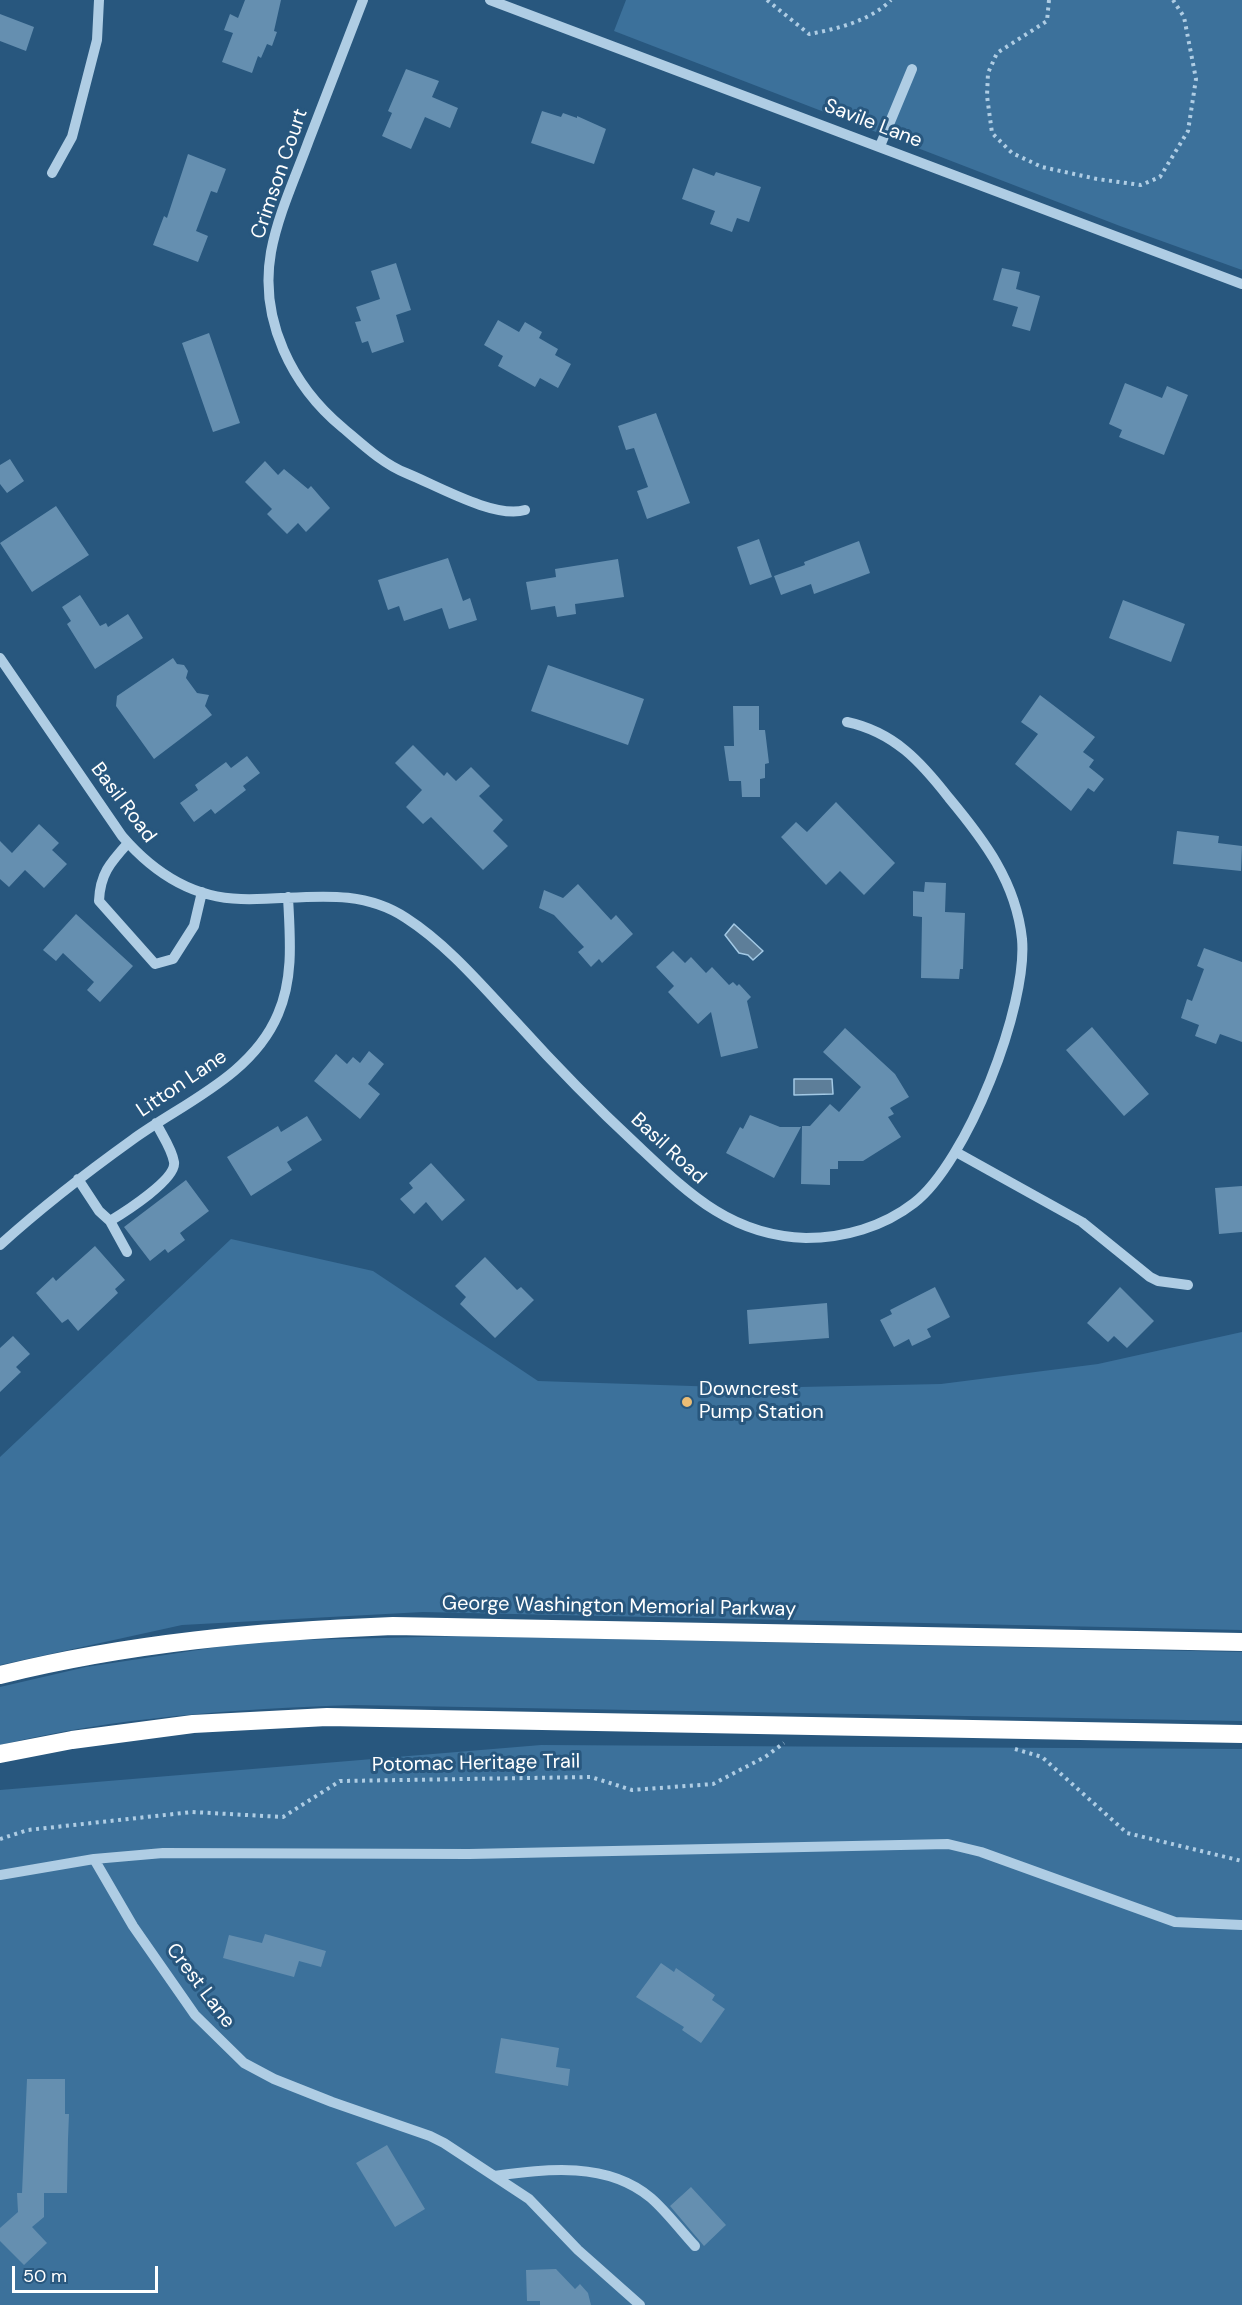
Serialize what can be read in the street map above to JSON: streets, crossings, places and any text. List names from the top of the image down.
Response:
{
  "streets": {
    "highway": ["George Washington Memorial Parkway"],
    "street": [
      "Savile Lane",
      "Crimson Court",
      "Basil Road",
      "Litton Lane",
      "Crest Lane"
    ],
    "path": ["Potomac Heritage Trail"]
  },
  "crossings": [
    ["Basil Road", "Litton Lane"]
  ],
  "places": ["Downcrest Pump Station"],
  "scale_bar": "50 m"
}
